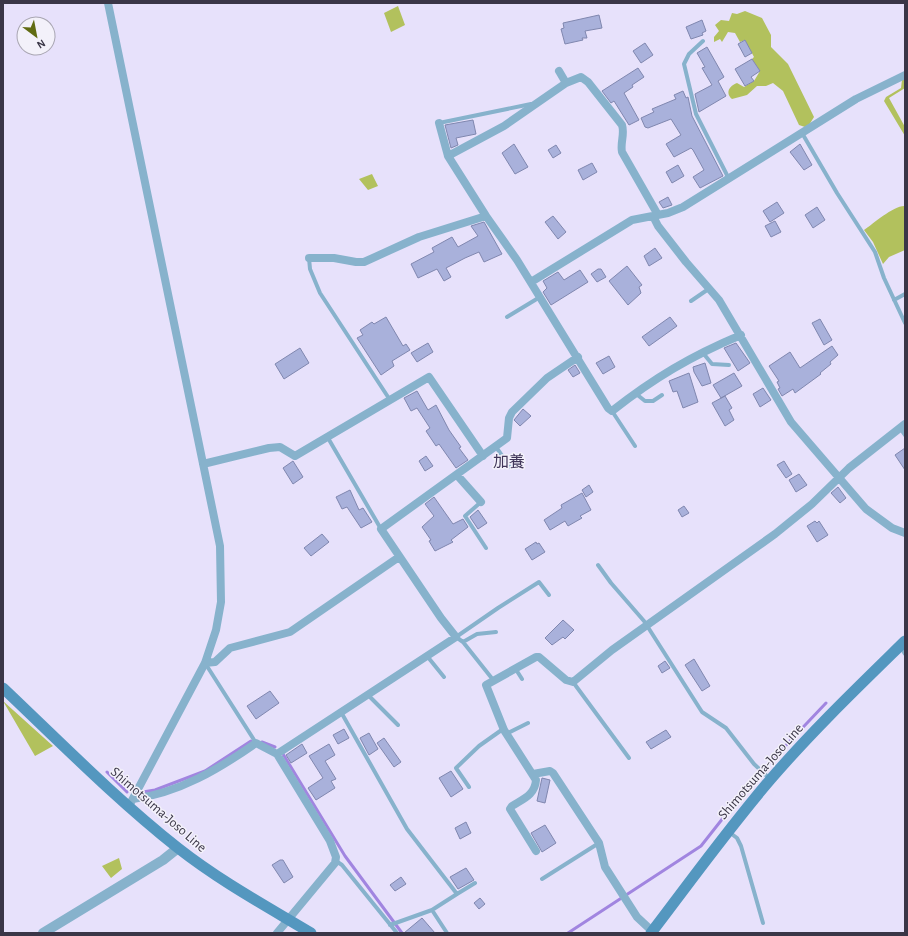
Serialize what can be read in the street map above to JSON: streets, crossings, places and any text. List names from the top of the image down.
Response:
{
  "streets": {
    "main road": ["Shimotsuma-Joso Line"]
  },
  "districts": ["加養"],
  "north": "bottom right"
}
